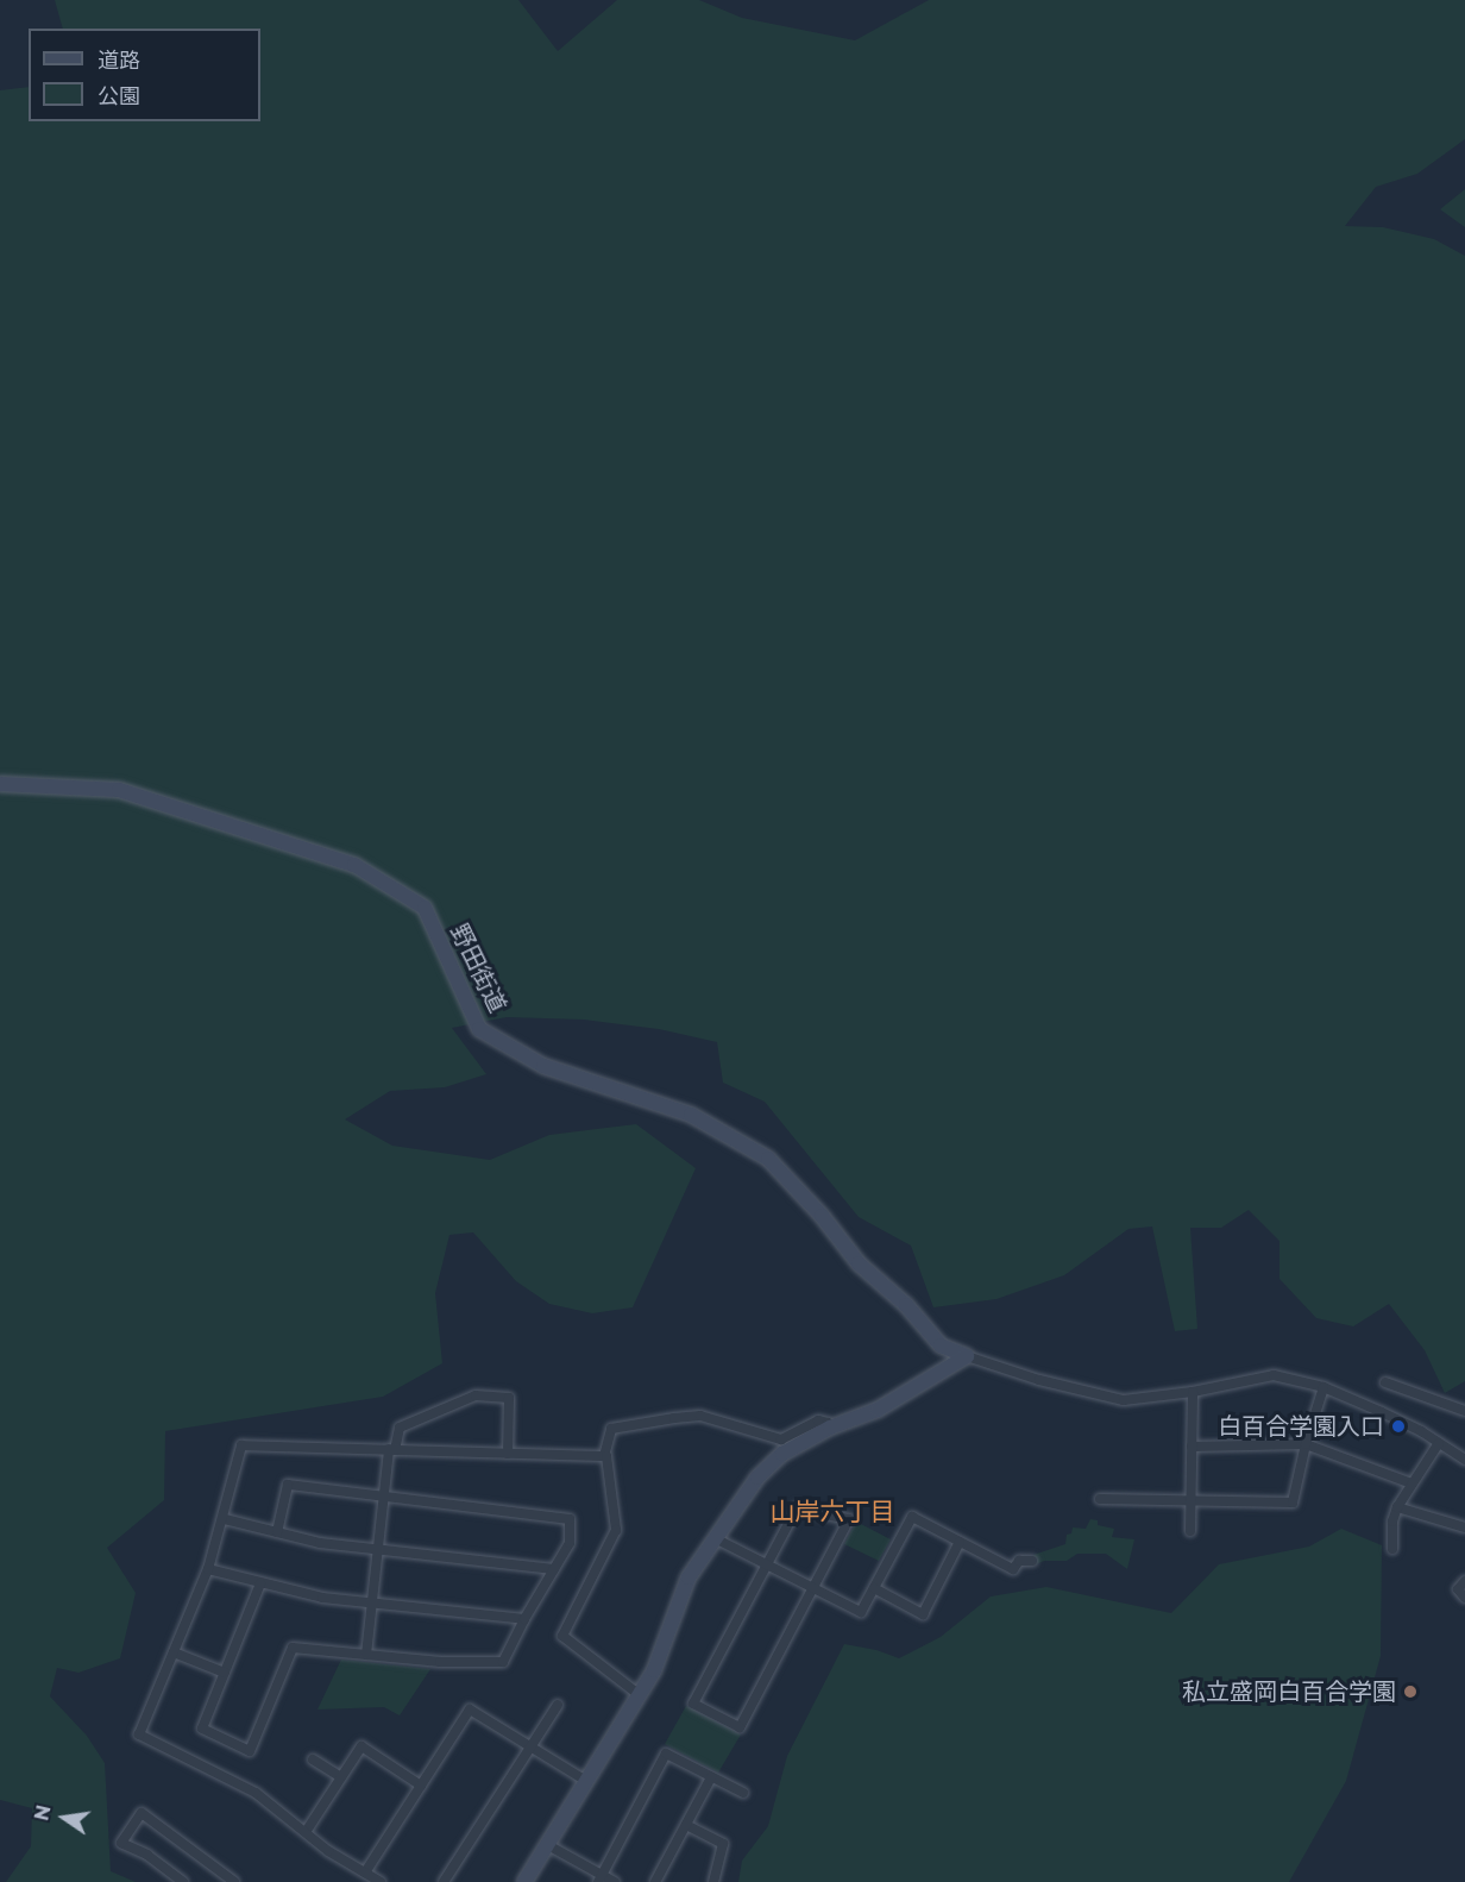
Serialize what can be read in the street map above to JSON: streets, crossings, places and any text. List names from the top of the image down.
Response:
{
  "streets": {
    "street": ["野田街道"]
  },
  "districts": ["山岸六丁目"],
  "places": ["白百合学園入口", "私立盛岡白百合学園"],
  "legend": ["道路", "公園"],
  "north": "left"
}
